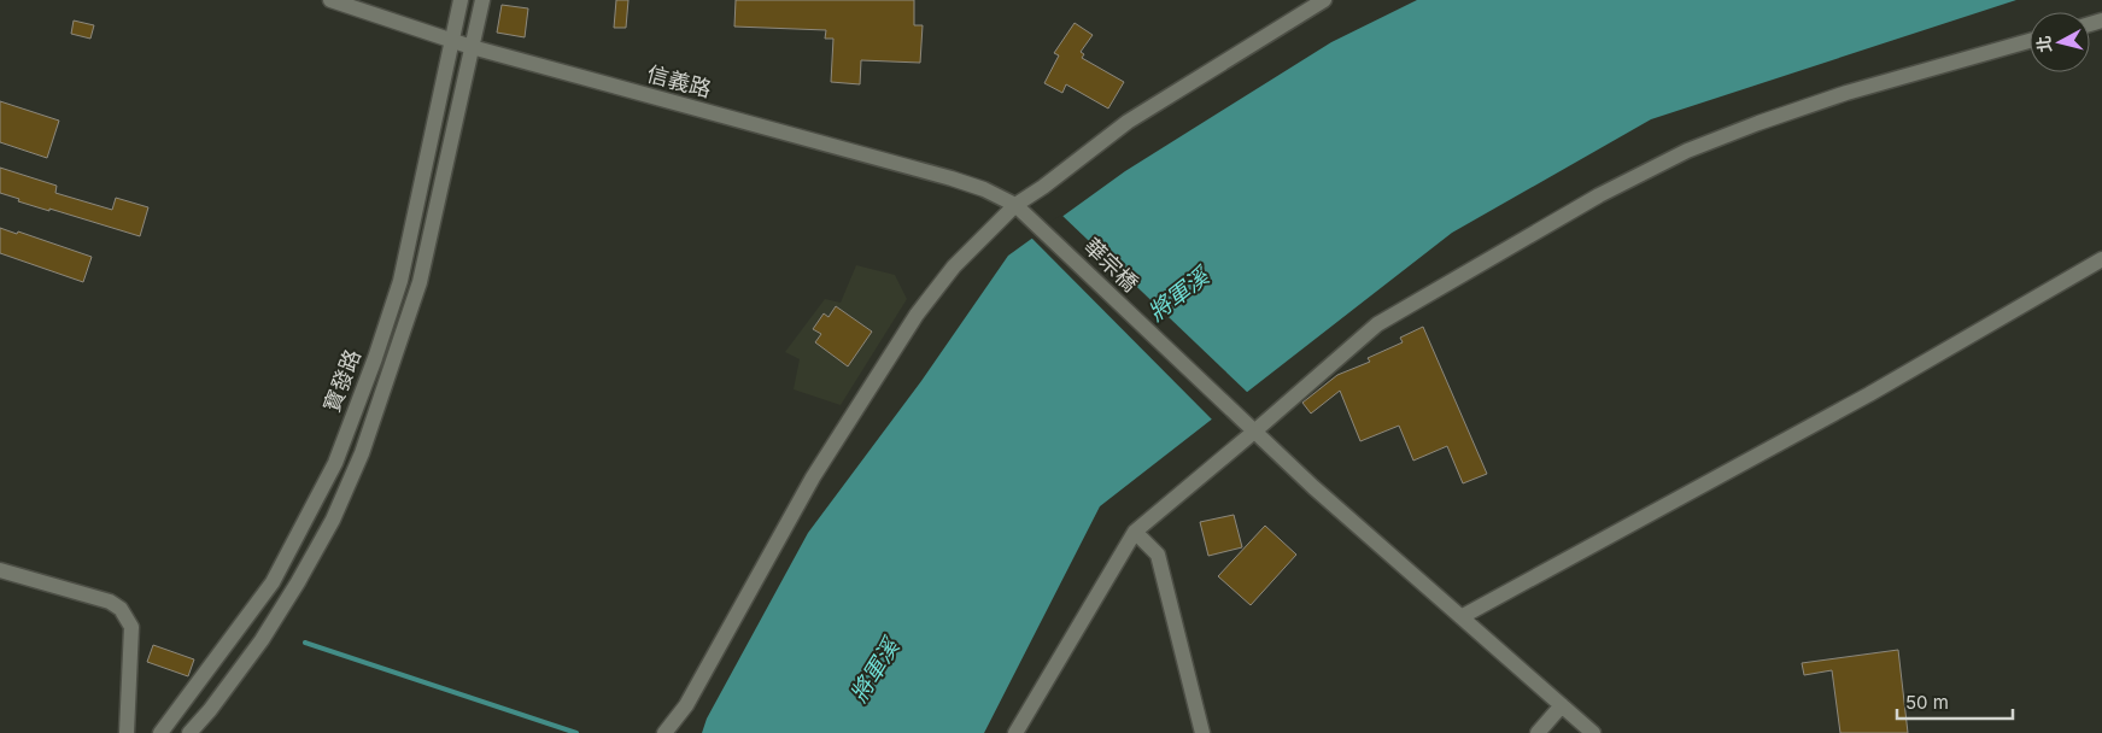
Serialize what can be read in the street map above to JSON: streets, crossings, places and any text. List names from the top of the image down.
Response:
{
  "streets": {
    "street": ["信義路", "華宗橋", "寶發路"]
  },
  "crossings": [
    ["信義路", "華宗橋"],
    ["信義路", "寶發路"]
  ],
  "water": ["將軍溪"],
  "scale_bar": "50 m",
  "north": "left"
}
